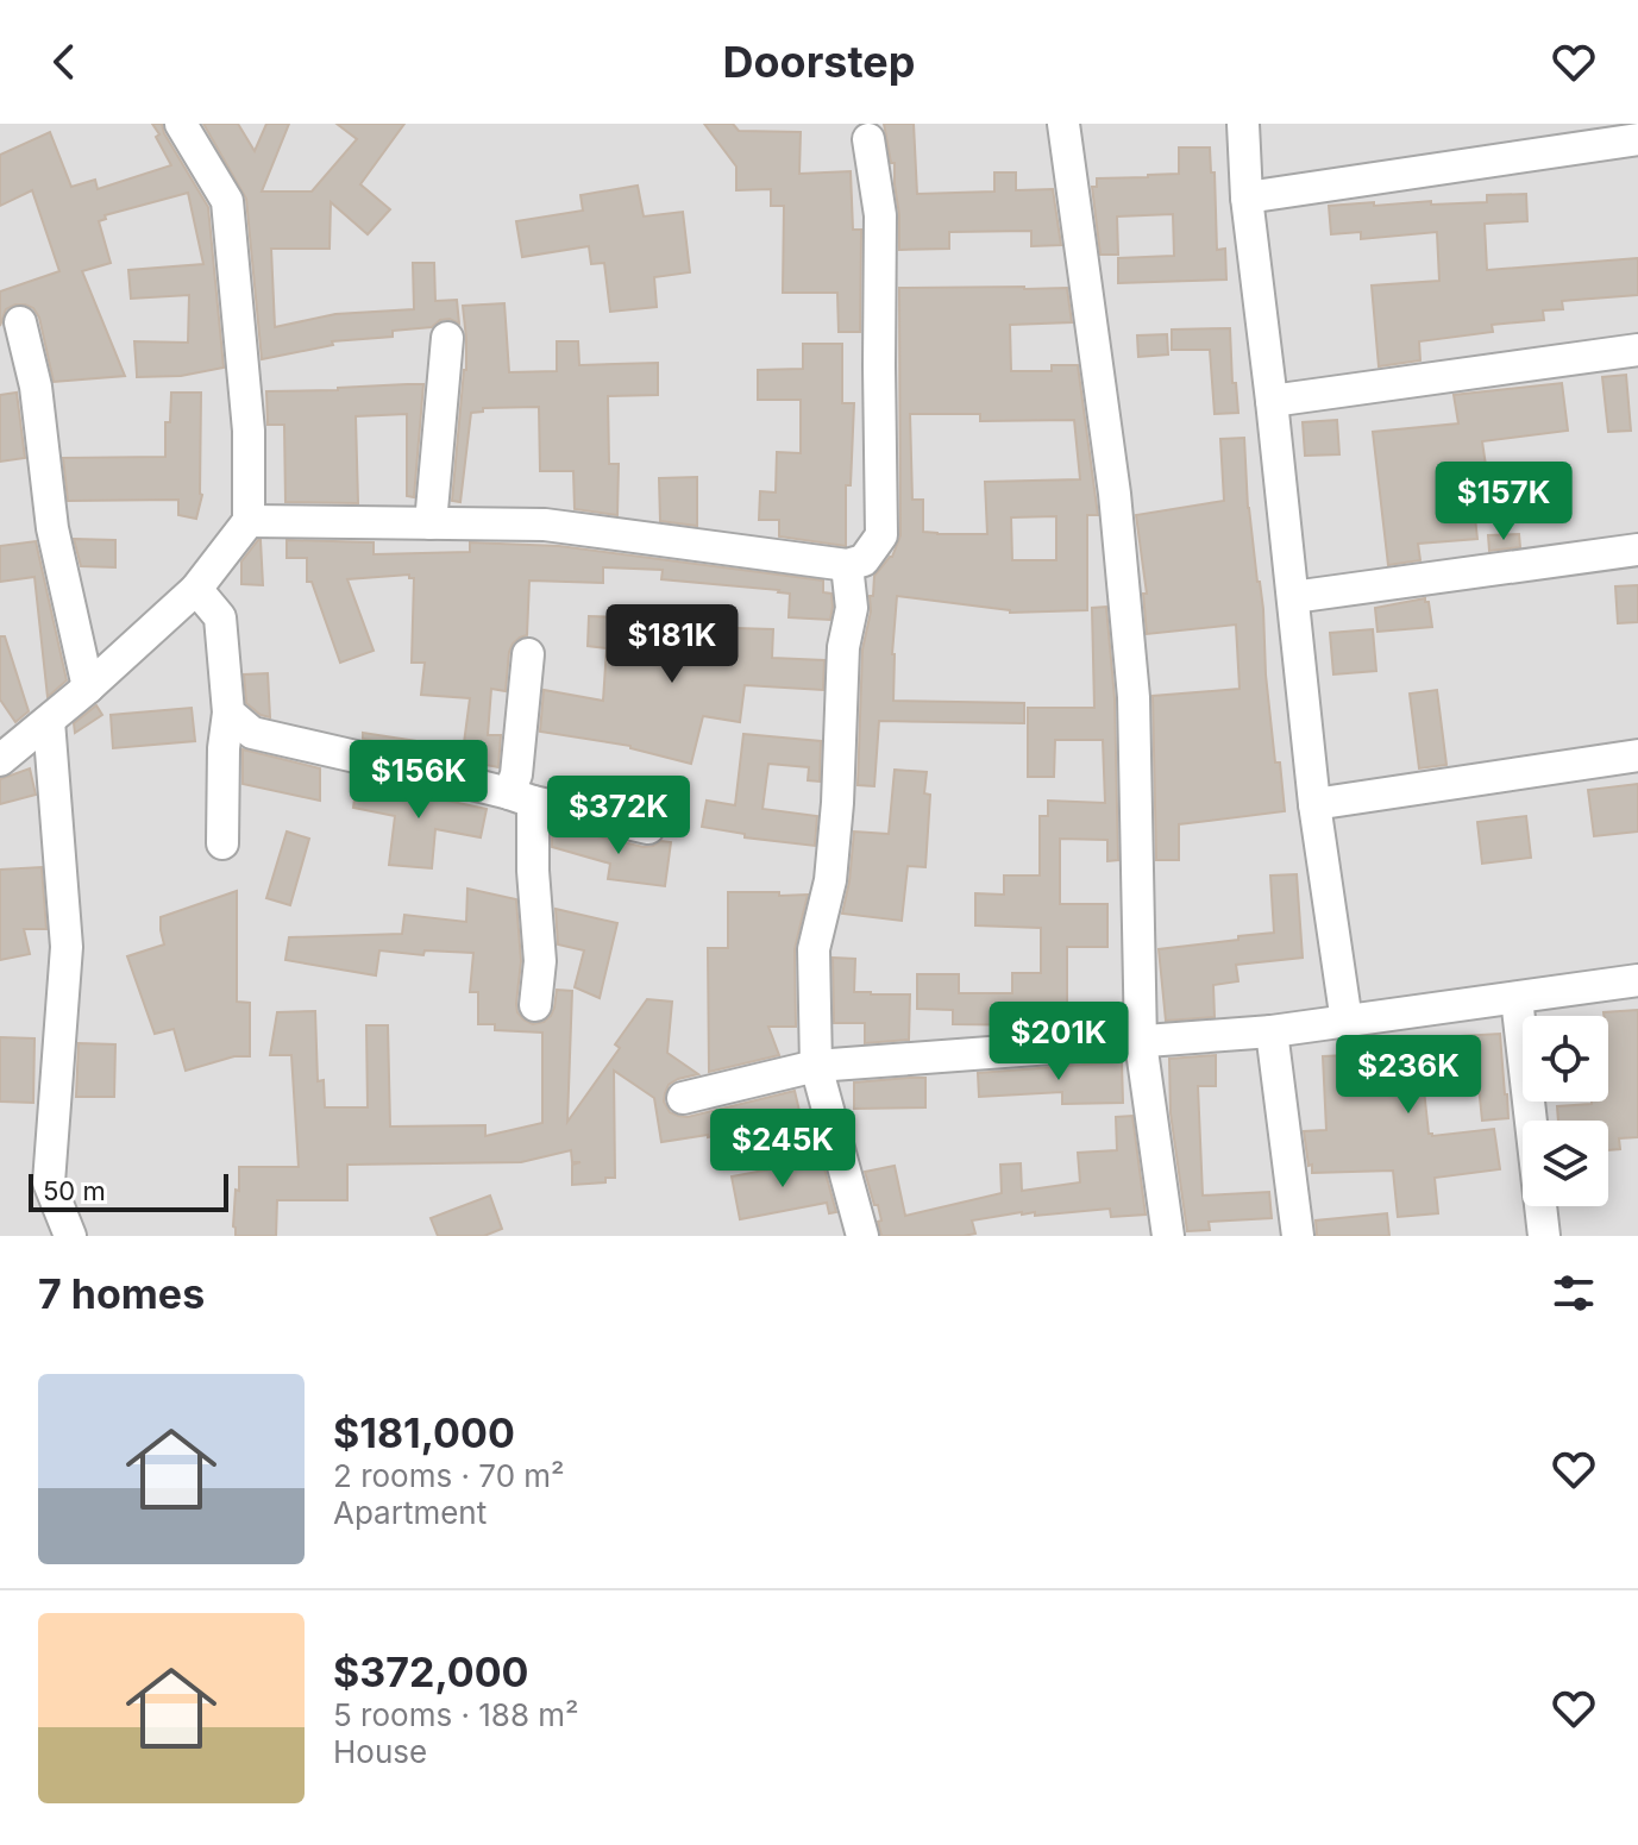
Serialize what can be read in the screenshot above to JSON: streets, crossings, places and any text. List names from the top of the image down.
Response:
{
  "scale_bar": "50 m",
  "page": {
    "header": "Doorstep",
    "price": [
      "$157K",
      "$181K",
      "$156K",
      "$372K",
      "$201K",
      "$236K",
      "$245K"
    ],
    "scale": "50 m",
    "heading": "7 homes",
    "list": [
      {
        "name": "$181,000",
        "note": "2 rooms · 70 m² · Apartment"
      },
      {
        "name": "$372,000",
        "note": "5 rooms · 188 m² · House"
      }
    ]
  }
}
